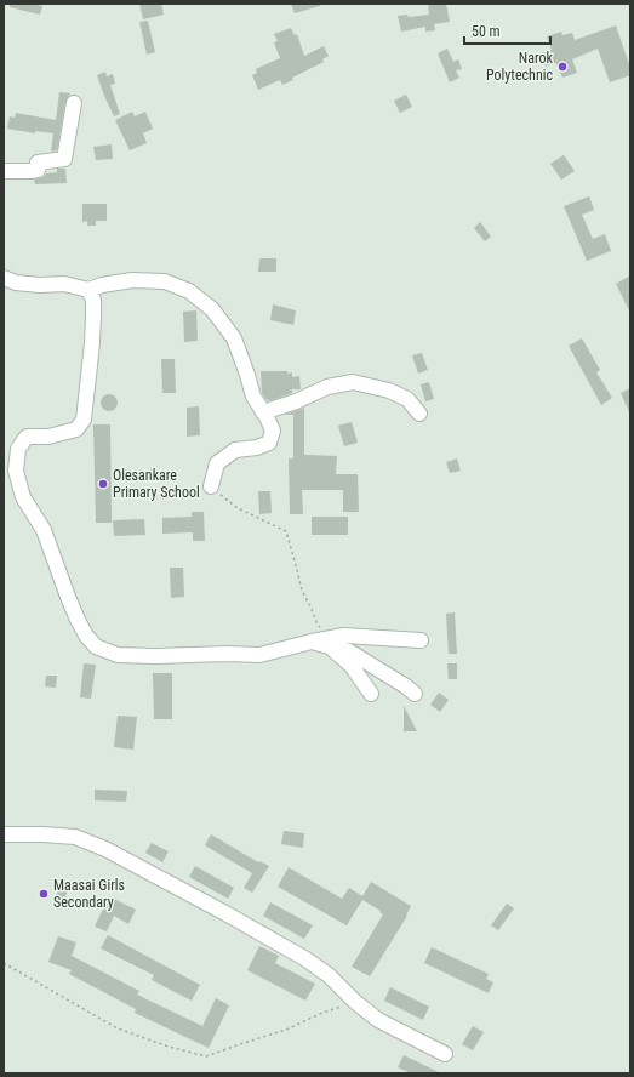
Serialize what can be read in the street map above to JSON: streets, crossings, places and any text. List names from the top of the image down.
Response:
{
  "places": ["Narok Polytechnic", "Olesankare Primary School", "Maasai Girls Secondary"],
  "scale_bar": "50 m"
}
